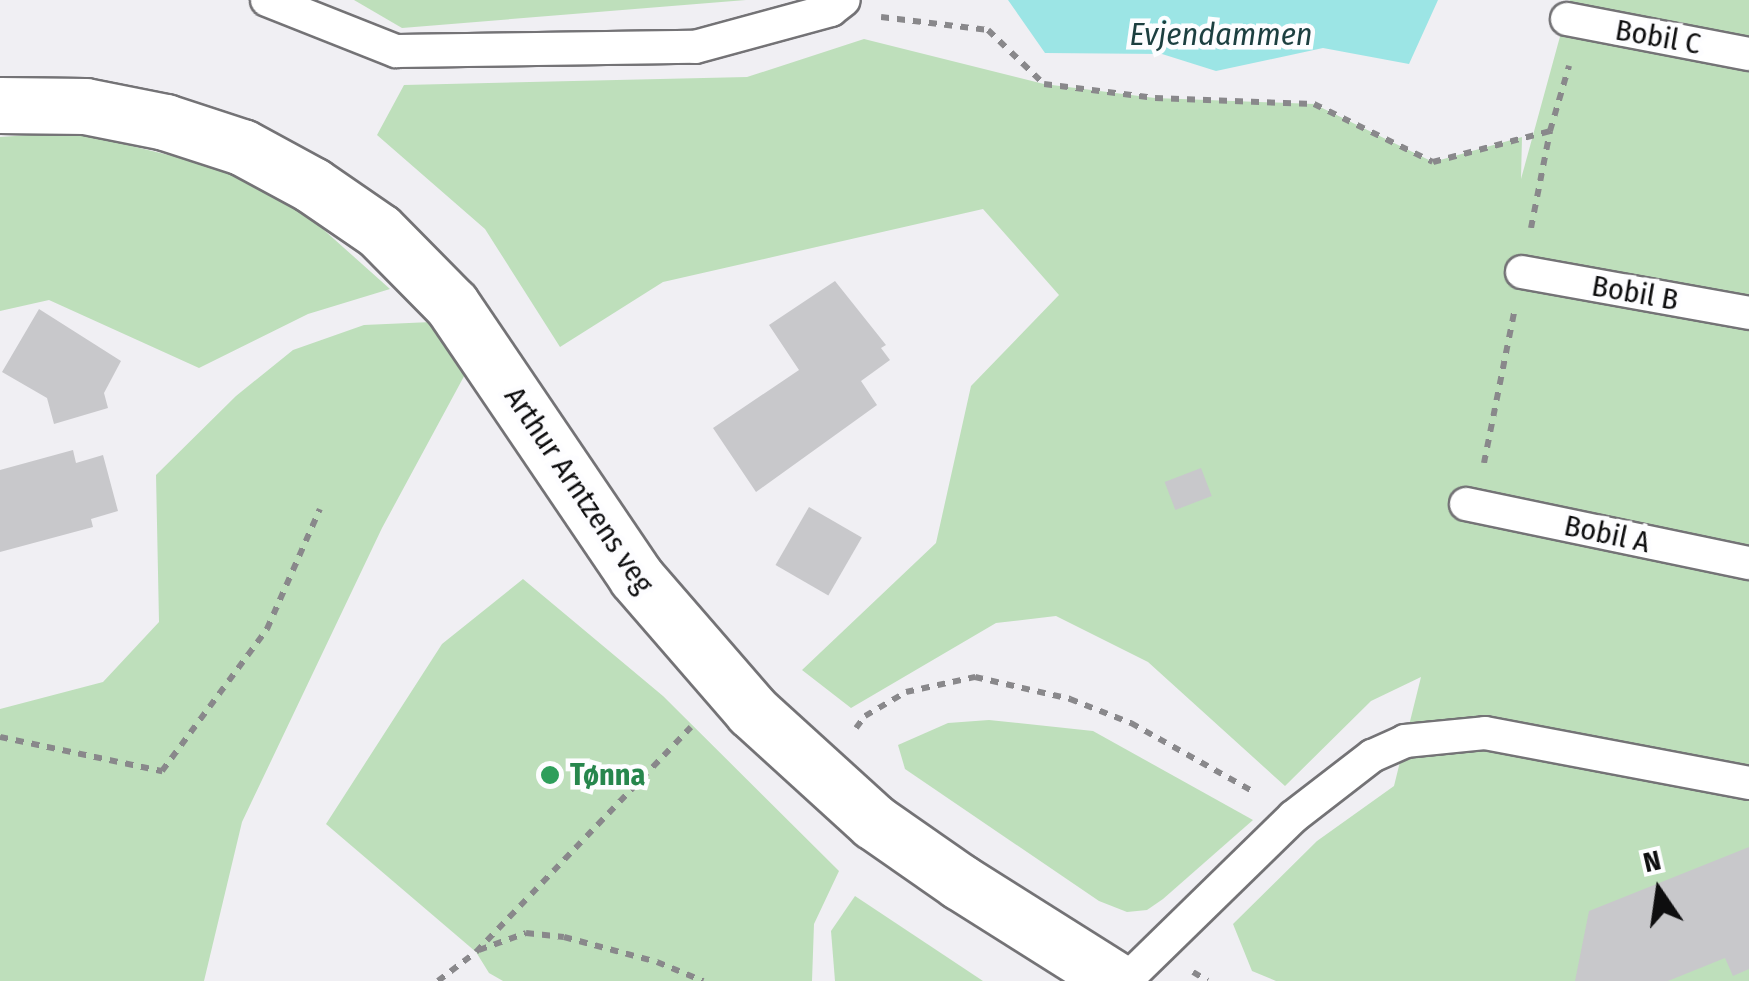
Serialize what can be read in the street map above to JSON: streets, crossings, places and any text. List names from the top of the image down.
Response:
{
  "streets": {
    "street": ["Arthur Arntzens veg"],
    "lane": ["Bobil C", "Bobil B", "Bobil A"]
  },
  "water": ["Evjendammen"],
  "places": ["Tønna"],
  "north": "top"
}
